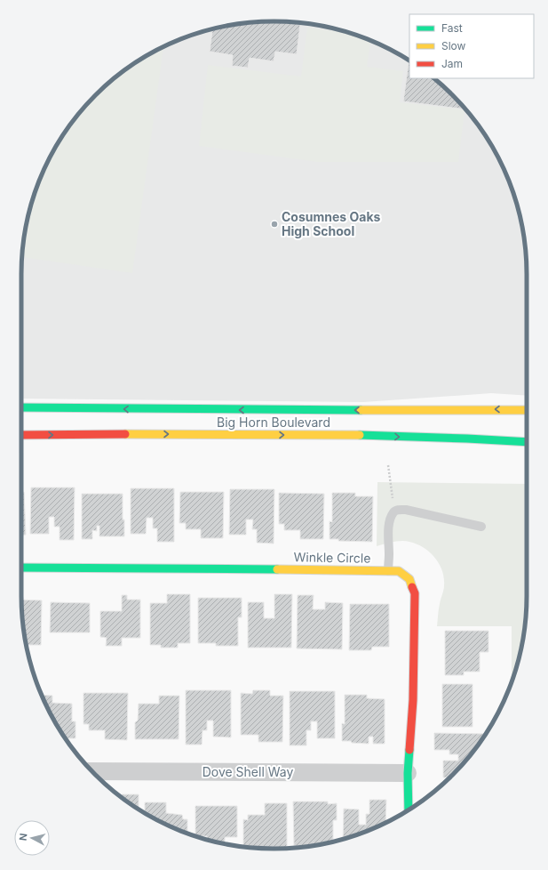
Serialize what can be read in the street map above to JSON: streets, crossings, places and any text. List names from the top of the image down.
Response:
{
  "streets": {
    "main road": ["Big Horn Boulevard", "Winkle Circle"],
    "street": ["Dove Shell Way"]
  },
  "crossings": [
    ["Winkle Circle", "Dove Shell Way"]
  ],
  "places": ["Cosumnes Oaks High School"],
  "legend": ["Fast", "Slow", "Jam"],
  "north": "left"
}
